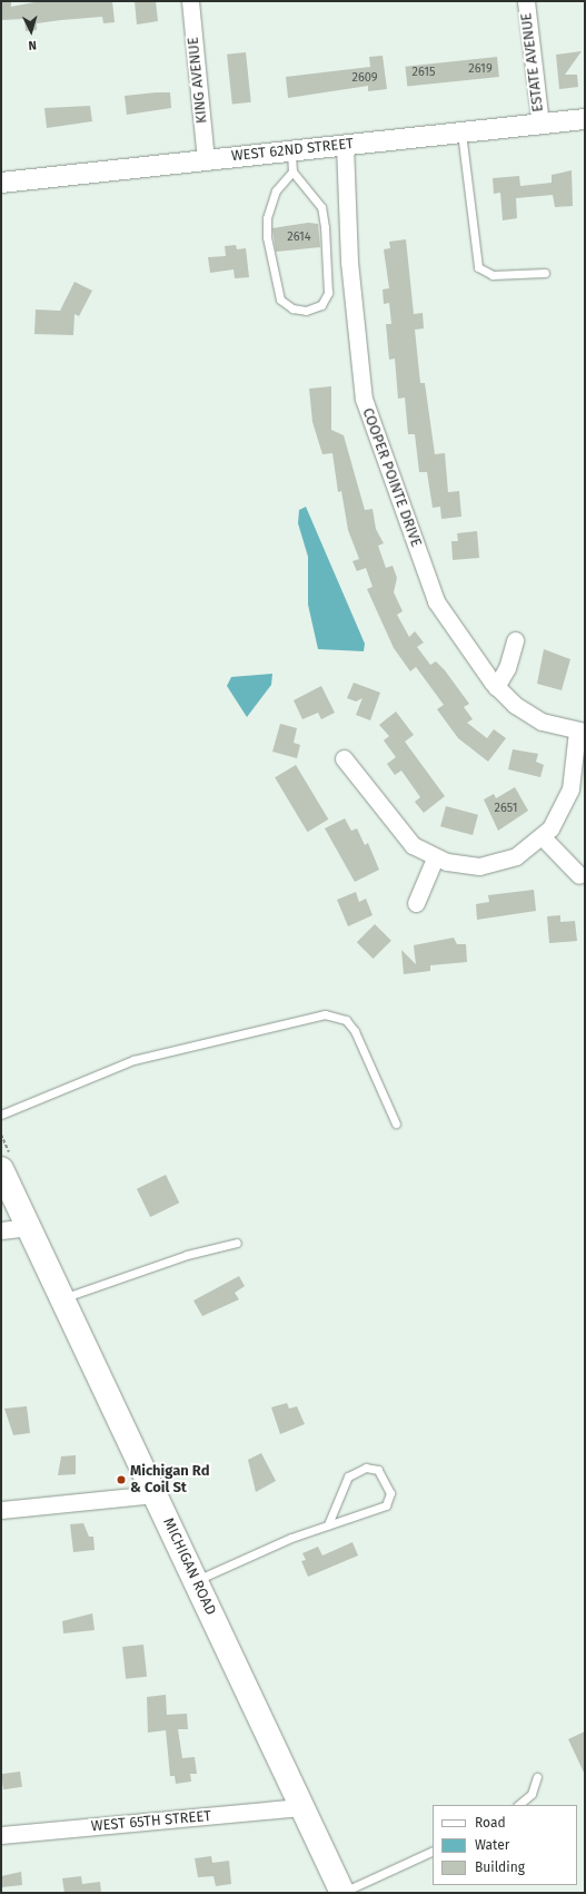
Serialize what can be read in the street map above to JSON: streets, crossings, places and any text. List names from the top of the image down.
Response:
{
  "streets": {
    "main road": ["MICHIGAN ROAD"],
    "street": [
      "ESTATE AVENUE",
      "KING AVENUE",
      "WEST 62ND STREET",
      "COOPER POINTE DRIVE",
      "WEST 65TH STREET"
    ]
  },
  "crossings": [
    ["ESTATE AVENUE", "WEST 62ND STREET"],
    ["KING AVENUE", "WEST 62ND STREET"],
    ["WEST 62ND STREET", "COOPER POINTE DRIVE"],
    ["MICHIGAN ROAD", "WEST 65TH STREET"]
  ],
  "places": ["Michigan Rd & Coil St"],
  "house_numbers": [
    "2619",
    "2615",
    "2609",
    "2614",
    "2651"
  ],
  "legend": ["Road", "Water", "Building"],
  "north": "bottom"
}
